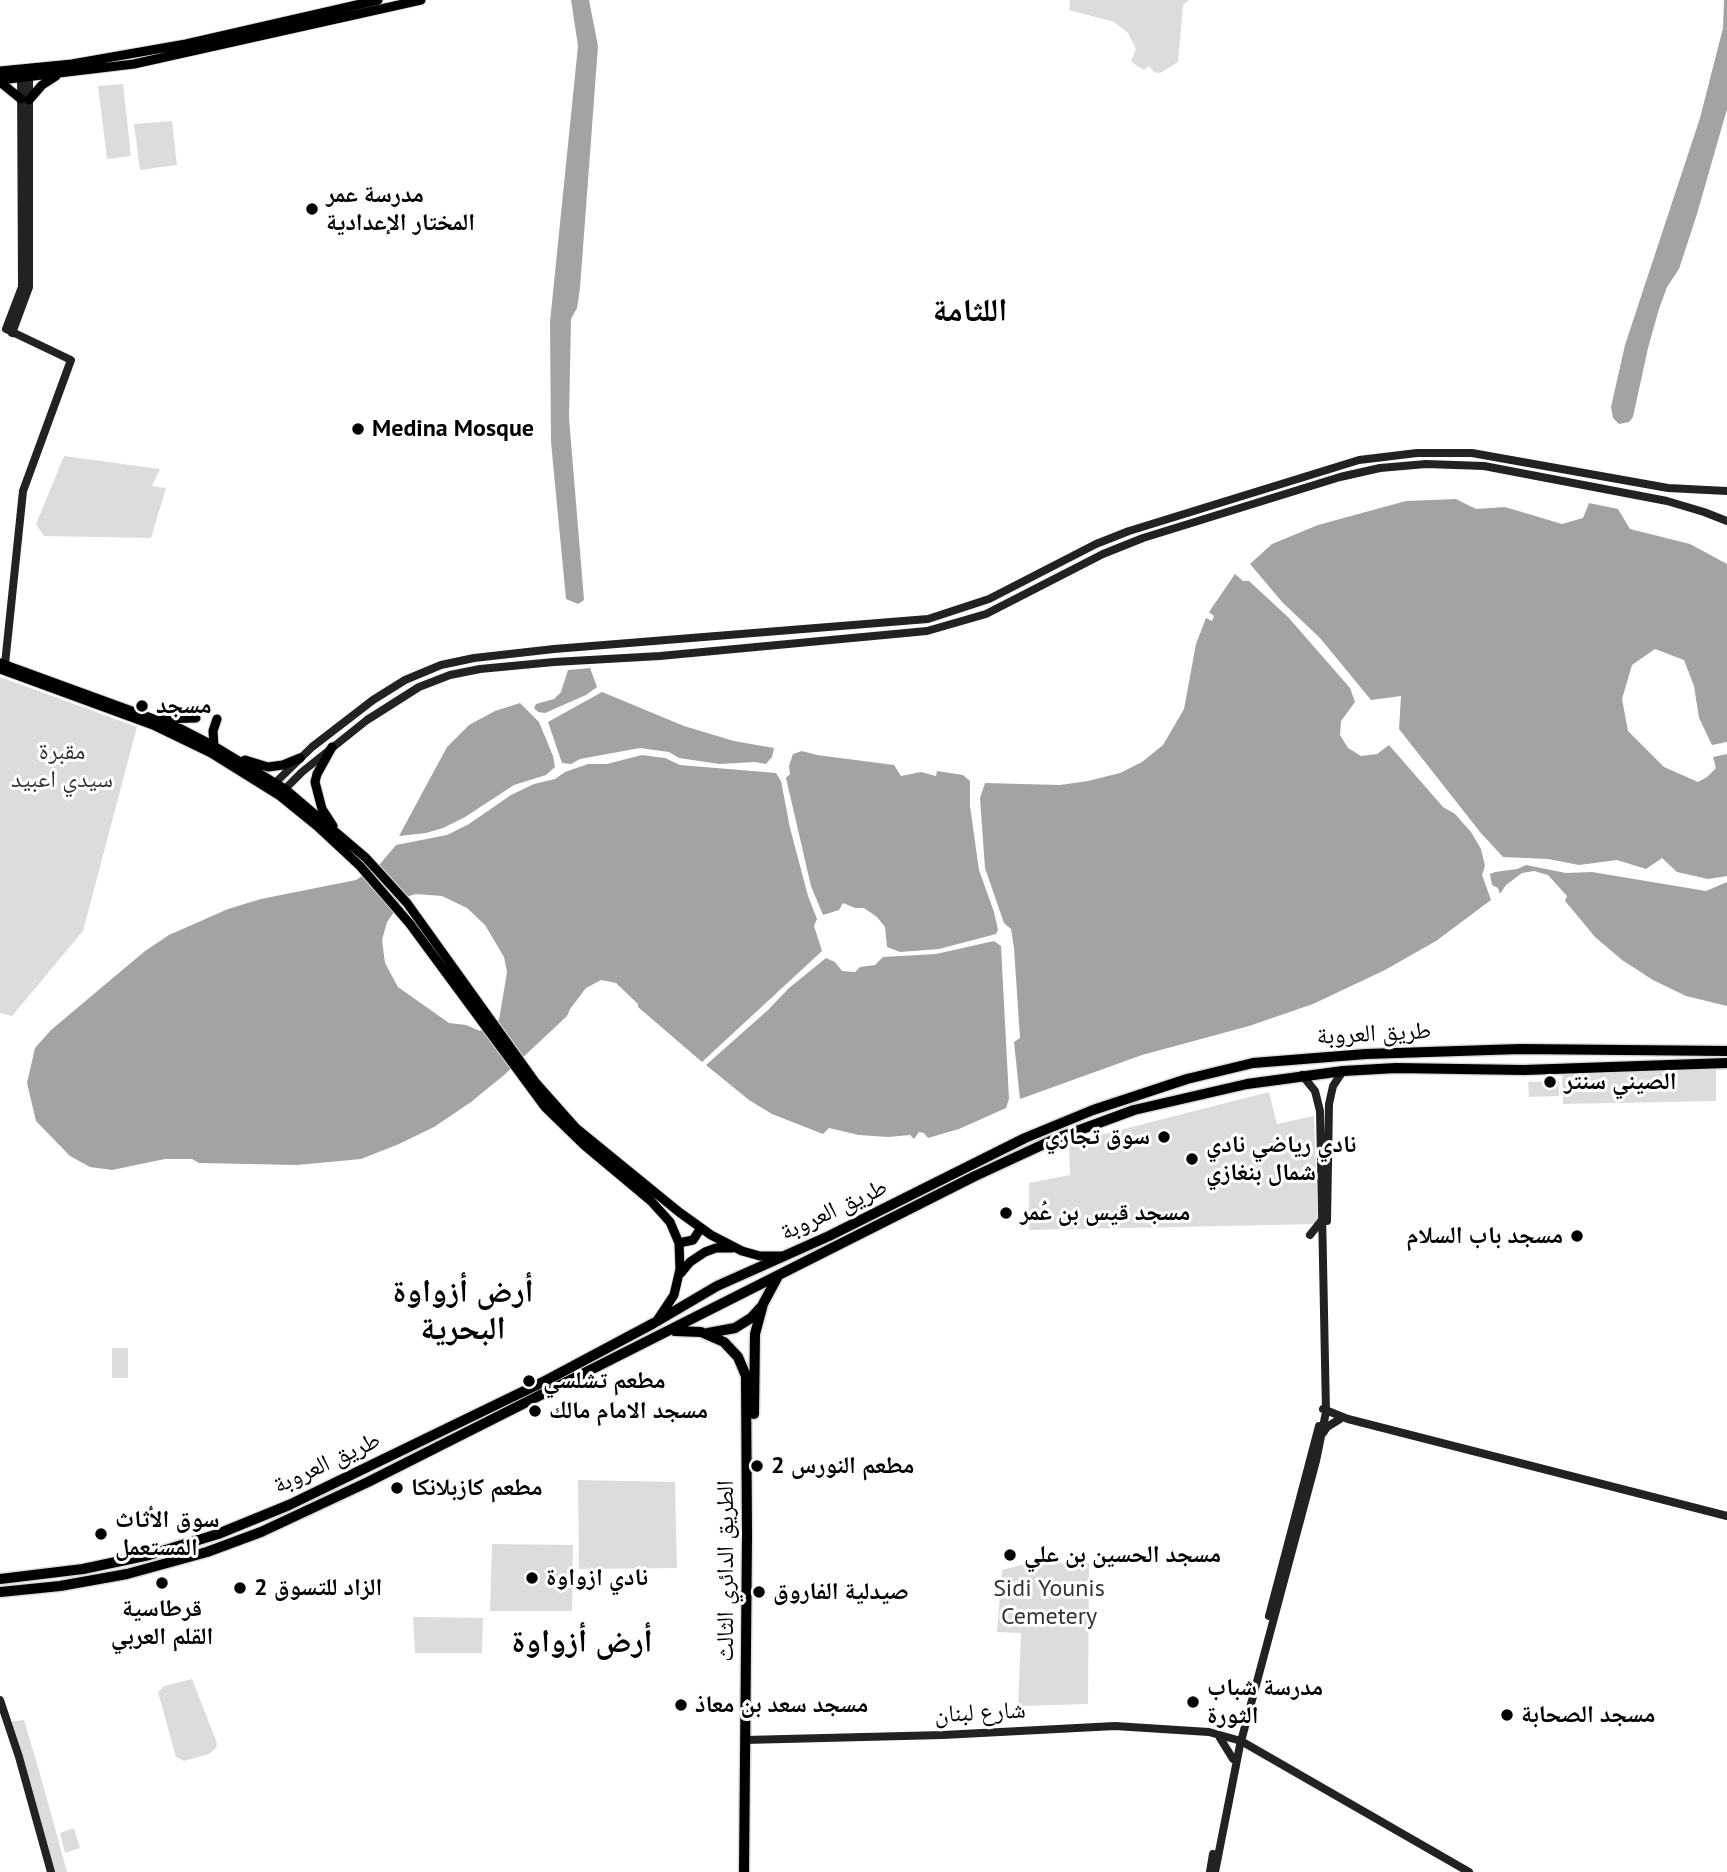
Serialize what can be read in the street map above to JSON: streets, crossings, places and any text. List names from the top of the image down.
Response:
{
  "streets": {
    "highway": ["طريق العروبة", "الطريق الدائري الثالث"],
    "street": ["شارع لبنان"]
  },
  "crossings": [
    ["طريق العروبة", "الطريق الدائري الثالث"],
    ["الطريق الدائري الثالث", "شارع لبنان"]
  ],
  "districts": ["اللثامة", "أرض أزواوة البحرية", "أرض أزواوة"],
  "parks": ["مقبرة سيدي اعبيد", "Sidi Younis Cemetery"],
  "places": [
    "مدرسة عمر المختار الإعدادية",
    "Medina Mosque",
    "مسجد",
    "الصيني سنتر",
    "سوق تجاري",
    "نادي رياضي نادي شمال بنغازي",
    "مسجد قيس بن عُمر",
    "مسجد باب السلام",
    "مطعم تشلسي",
    "مسجد الامام مالك",
    "مطعم النورس 2",
    "مطعم كازبلانكا",
    "سوق الأثاث المستعمل",
    "مسجد الحسين بن علي",
    "نادي ازواوة",
    "قرطاسية القلم العربي",
    "الزاد للتسوق 2",
    "صيدلية الفاروق",
    "مدرسة شباب الثورة",
    "مسجد سعد بن معاذ",
    "مسجد الصحابة"
  ]
}
